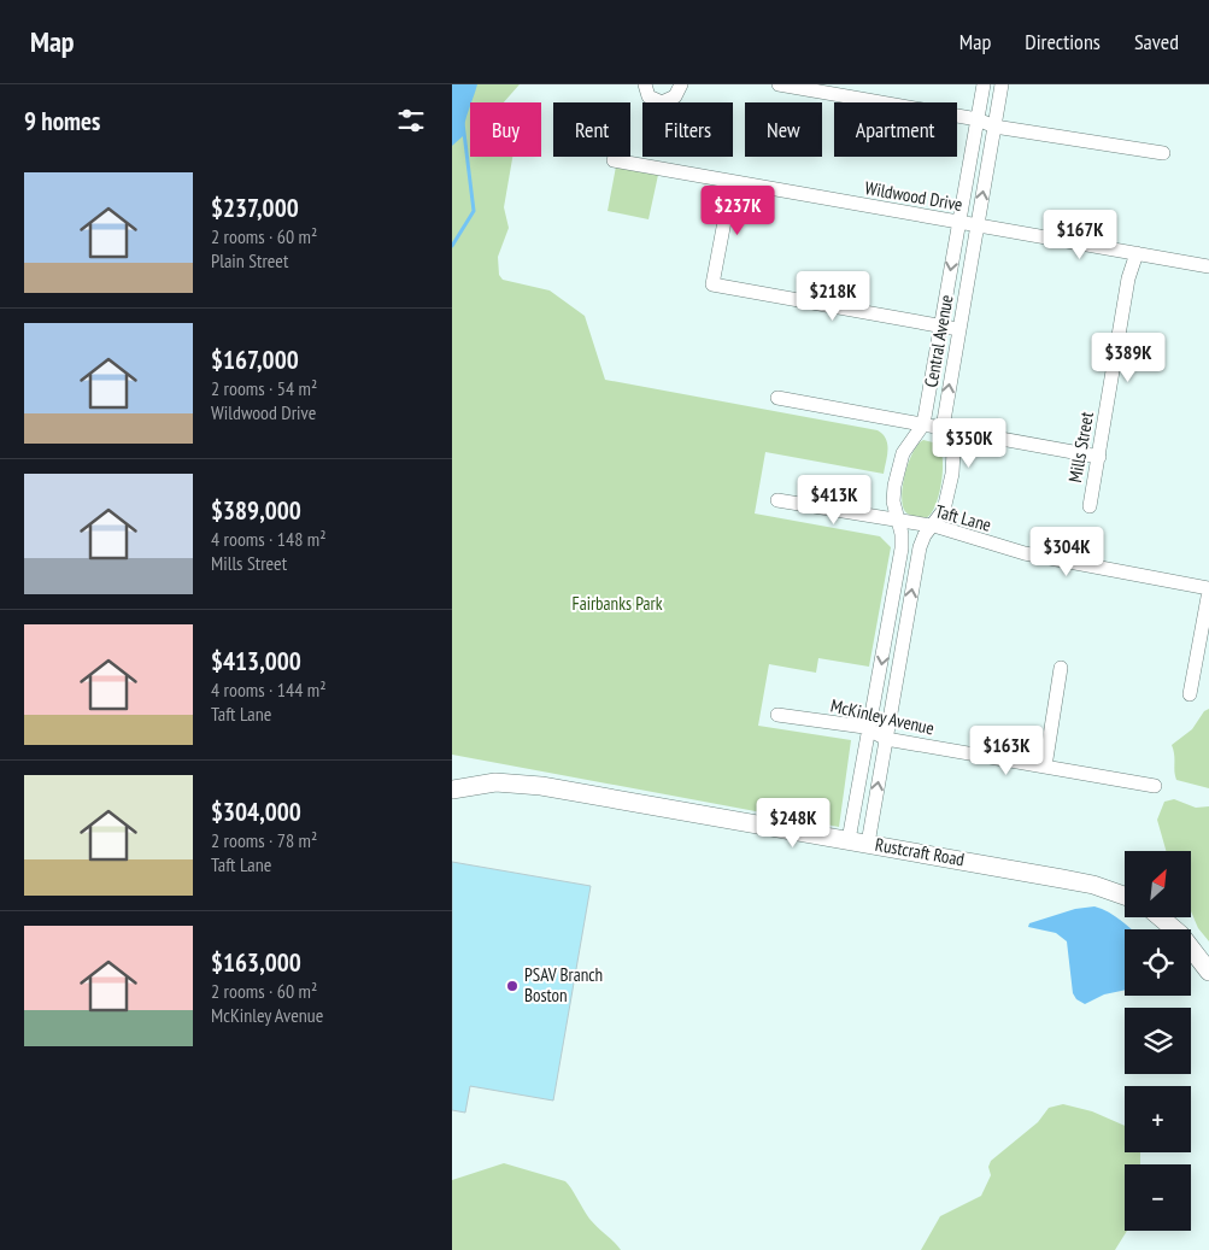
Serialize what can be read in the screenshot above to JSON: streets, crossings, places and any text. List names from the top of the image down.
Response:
{
  "streets": {
    "main road": ["Rustcraft Road"],
    "street": [
      "Wildwood Drive",
      "Central Avenue",
      "Mills Street",
      "Taft Lane",
      "McKinley Avenue"
    ]
  },
  "crossings": [
    ["Wildwood Drive", "Central Avenue"],
    ["Wildwood Drive", "Mills Street"],
    ["Central Avenue", "Taft Lane"],
    ["Central Avenue", "McKinley Avenue"],
    ["Central Avenue", "Rustcraft Road"]
  ],
  "parks": ["Fairbanks Park"],
  "places": ["PSAV Branch Boston"],
  "north": "top right",
  "page": {
    "header": "Map",
    "nav": ["Map", "Directions", "Saved"],
    "heading": "9 homes",
    "chip": [
      "Buy",
      "Rent",
      "Filters",
      "New",
      "Apartment"
    ],
    "list": [
      {
        "name": "$237,000",
        "note": "2 rooms · 60 m² · Plain Street"
      },
      {
        "name": "$167,000",
        "note": "2 rooms · 54 m² · Wildwood Drive"
      },
      {
        "name": "$389,000",
        "note": "4 rooms · 148 m² · Mills Street"
      },
      {
        "name": "$413,000",
        "note": "4 rooms · 144 m² · Taft Lane"
      },
      {
        "name": "$304,000",
        "note": "2 rooms · 78 m² · Taft Lane"
      },
      {
        "name": "$163,000",
        "note": "2 rooms · 60 m² · McKinley Avenue"
      }
    ],
    "price": [
      "$237K",
      "$167K",
      "$218K",
      "$389K",
      "$350K",
      "$413K",
      "$304K",
      "$163K",
      "$248K"
    ],
    "map_buttons": ["+", "−"]
  }
}
